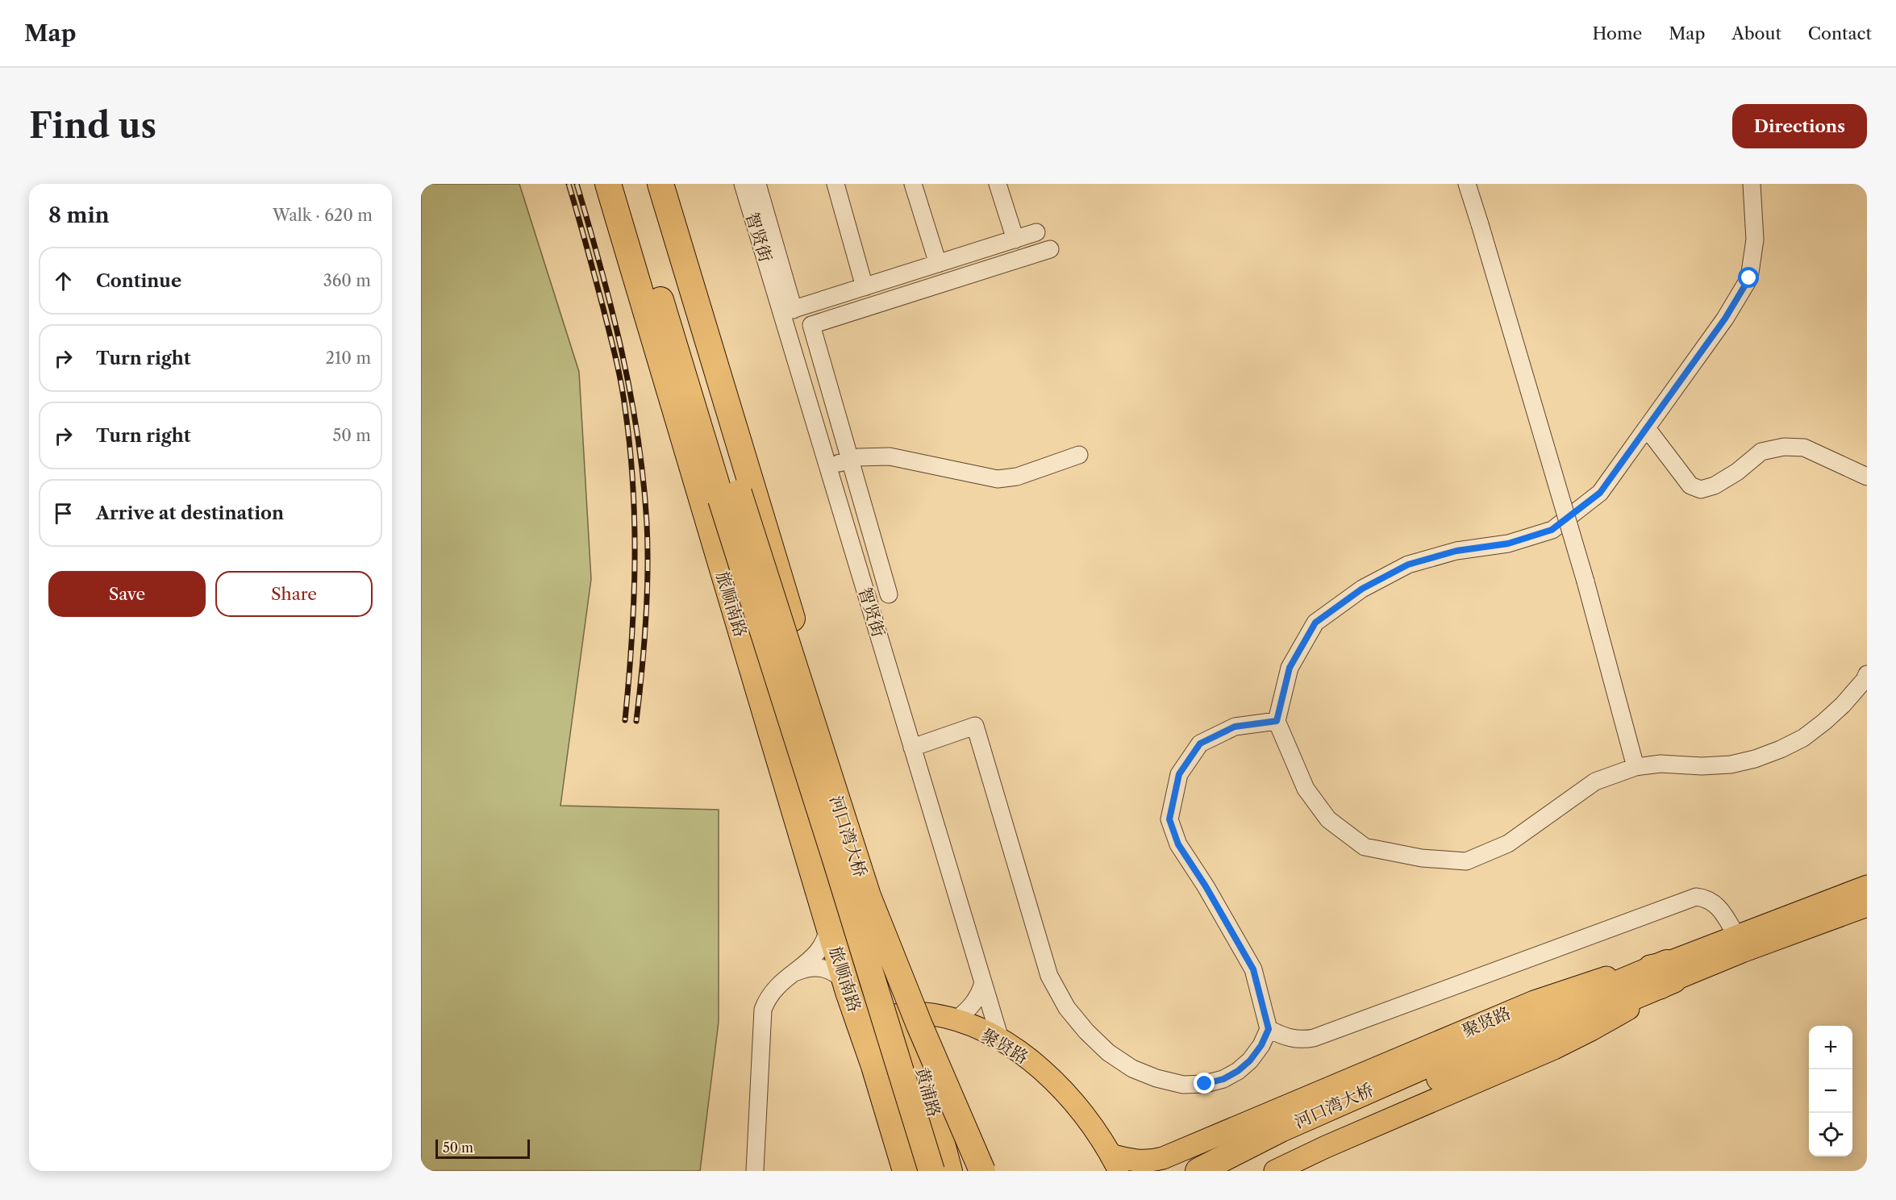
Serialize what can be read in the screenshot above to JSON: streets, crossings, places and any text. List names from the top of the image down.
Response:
{
  "streets": {
    "highway": ["旅顺南路", "河口湾大桥", "黄浦路"],
    "main road": ["聚贤路"],
    "street": ["智贤街"]
  },
  "crossings": [
    ["智贤街", "聚贤路"],
    ["旅顺南路", "聚贤路"],
    ["河口湾大桥", "聚贤路"],
    ["聚贤路", "黄浦路"]
  ],
  "scale_bar": "50 m",
  "page": {
    "header": "Map",
    "nav": [
      "Home",
      "Map",
      "About",
      "Contact"
    ],
    "buttons": [
      "Directions",
      ["Save", "Share"]
    ],
    "title": "Find us",
    "heading": ["8 min", "Walk · 620 m"],
    "list": [
      ["Continue", "360 m"],
      ["Turn right", "210 m"],
      ["Turn right", "50 m"],
      "Arrive at destination"
    ],
    "map_buttons": ["+", "−"],
    "scale": "50 m"
  }
}
